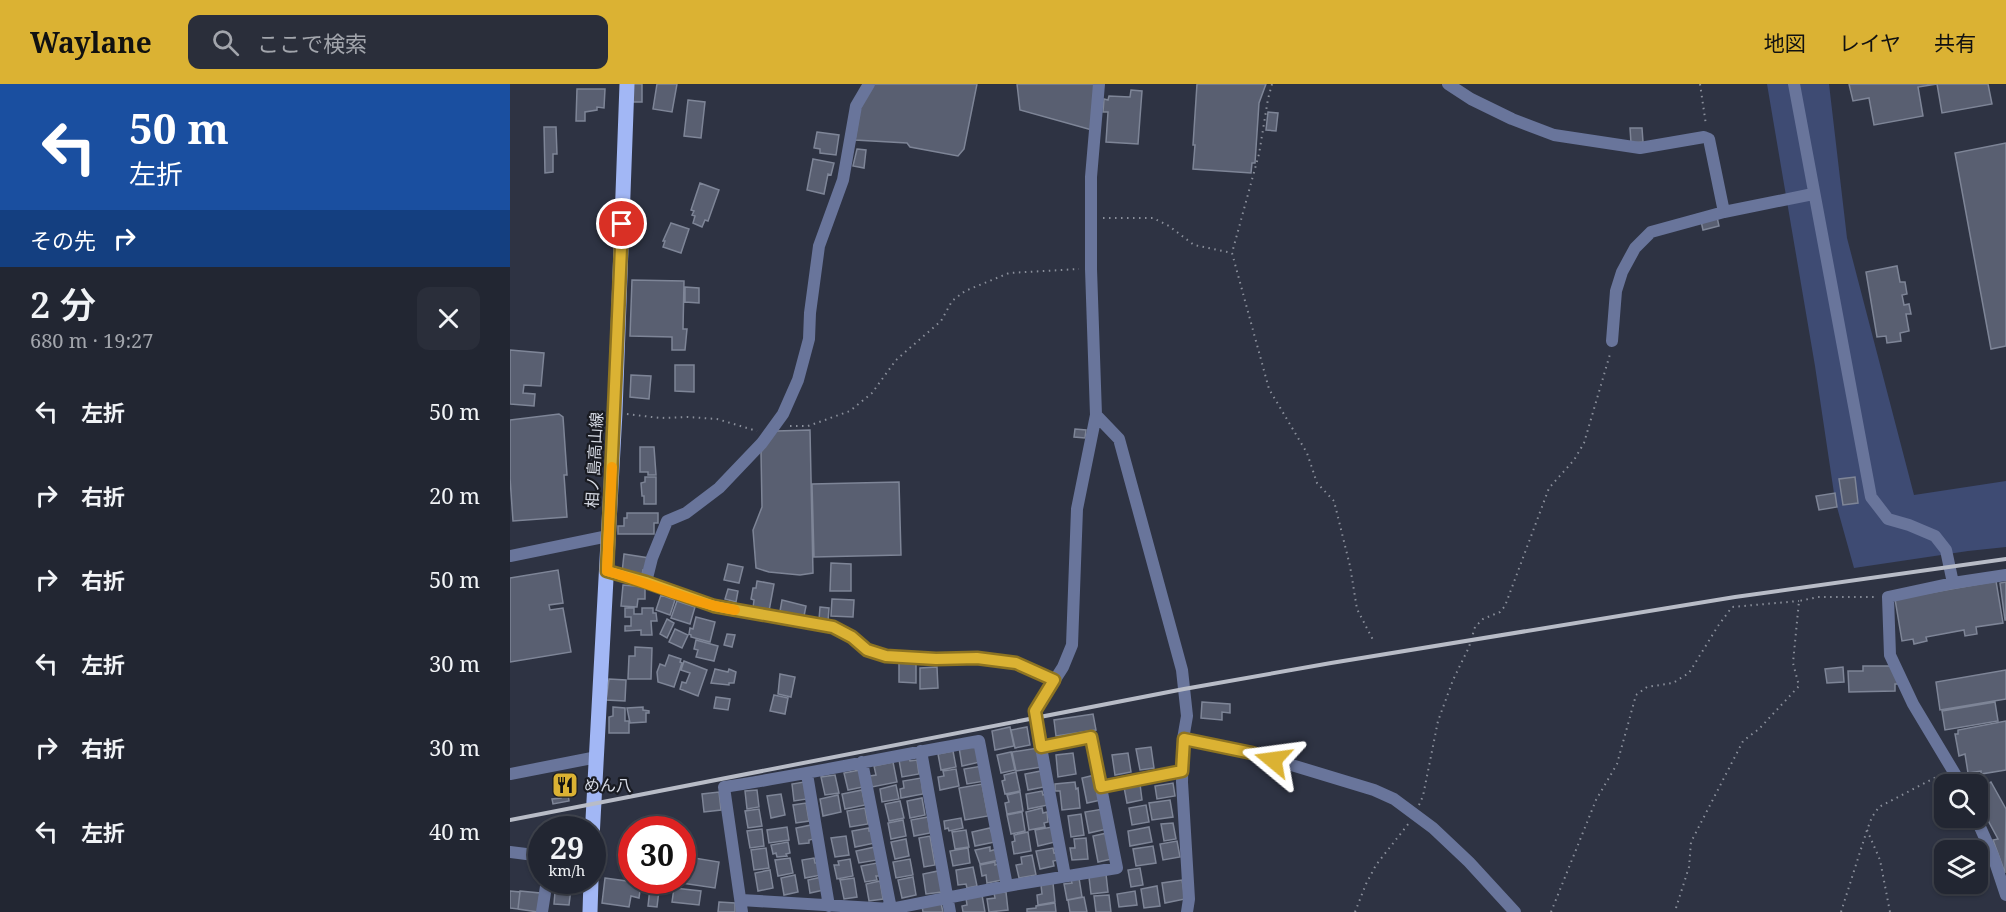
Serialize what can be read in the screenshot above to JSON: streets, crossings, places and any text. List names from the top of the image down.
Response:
{
  "streets": {
    "main road": ["相ノ島高山線"]
  },
  "places": {
    "restaurant": ["めん八"]
  },
  "page": {
    "header": "Waylane",
    "search": "ここで検索",
    "nav": ["地図", "レイヤ", "共有"],
    "turn": ["50 m", "左折"],
    "then": "その先",
    "heading": ["2 分", "680 m · 19:27"],
    "list": [
      {
        "name": "左折",
        "value": "50 m"
      },
      {
        "name": "右折",
        "value": "20 m"
      },
      {
        "name": "右折",
        "value": "50 m"
      },
      {
        "name": "左折",
        "value": "30 m"
      },
      {
        "name": "右折",
        "value": "30 m"
      },
      {
        "name": "左折",
        "value": "40 m"
      }
    ],
    "speed": "29 km/h",
    "limit": "30"
  }
}
